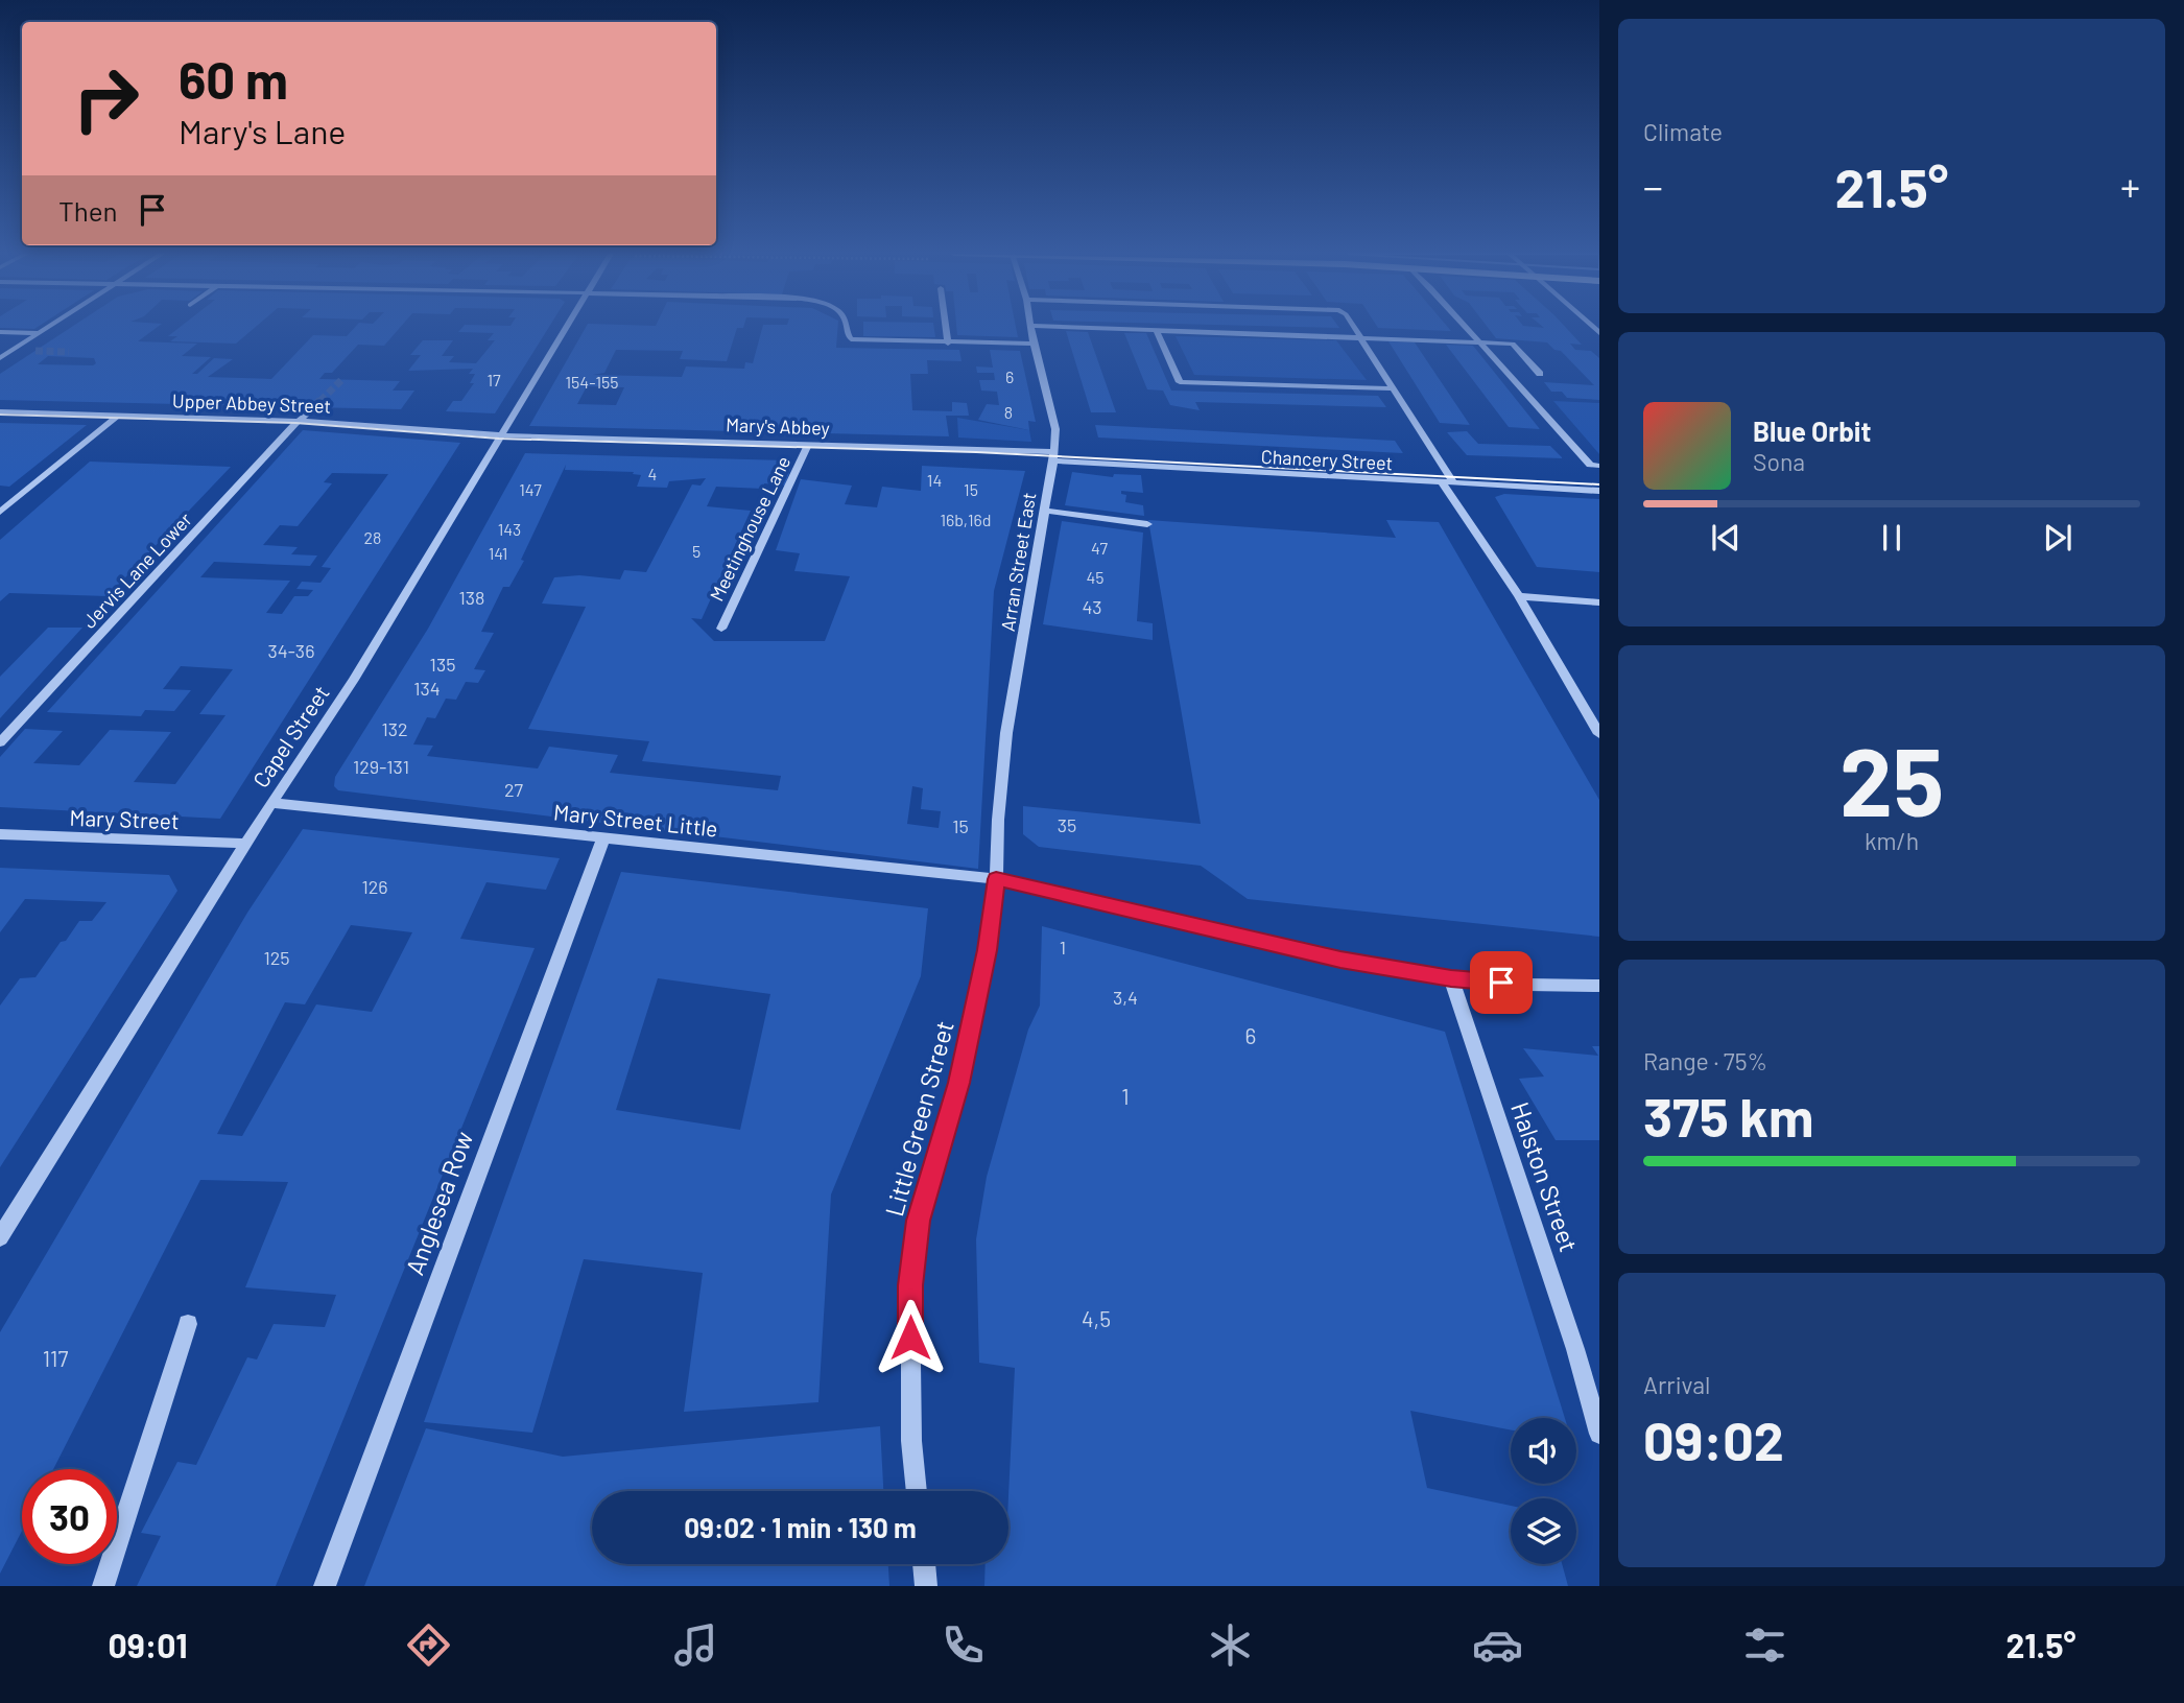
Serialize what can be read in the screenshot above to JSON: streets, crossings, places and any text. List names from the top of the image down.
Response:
{
  "streets": {
    "street": [
      "Upper Abbey Street",
      "Mary's Abbey",
      "Chancery Street",
      "Meetinghouse Lane",
      "Arran Street East",
      "Jervis Lane Lower",
      "Capel Street",
      "Mary Street",
      "Mary Street Little",
      "Little Green Street",
      "Halston Street",
      "Anglesea Row"
    ]
  },
  "crossings": [
    ["Upper Abbey Street", "Mary's Abbey"],
    ["Upper Abbey Street", "Jervis Lane Lower"],
    ["Upper Abbey Street", "Capel Street"],
    ["Mary's Abbey", "Chancery Street"],
    ["Mary's Abbey", "Meetinghouse Lane"],
    ["Mary's Abbey", "Arran Street East"],
    ["Mary's Abbey", "Capel Street"],
    ["Chancery Street", "Arran Street East"],
    ["Arran Street East", "Mary Street Little"],
    ["Arran Street East", "Little Green Street"],
    ["Capel Street", "Mary Street"],
    ["Capel Street", "Mary Street Little"],
    ["Mary Street Little", "Little Green Street"],
    ["Mary Street Little", "Anglesea Row"]
  ],
  "house_numbers": [
    "6",
    "17",
    "154-155",
    "8",
    "4",
    "14",
    "147",
    "15",
    "16b,16d",
    "143",
    "28",
    "47",
    "5",
    "141",
    "45",
    "138",
    "43",
    "34-36",
    "135",
    "134",
    "132",
    "129-131",
    "27",
    "35",
    "15",
    "126",
    "1",
    "125",
    "3,4",
    "6",
    "1",
    "4,5",
    "117"
  ],
  "page": {
    "tile": [
      "Climate",
      ["25", "km/h"],
      ["Range · 75%", "375 km"],
      ["Arrival", "09:02"]
    ],
    "turn": ["60 m", "Mary's Lane"],
    "heat": ["−", "21.5°", "+"],
    "then": "Then",
    "song": ["Blue Orbit", "Sona"],
    "limit": "30",
    "trip": "09:02 · 1 min · 130 m",
    "tabs": ["09:01", "21.5°"]
  }
}
